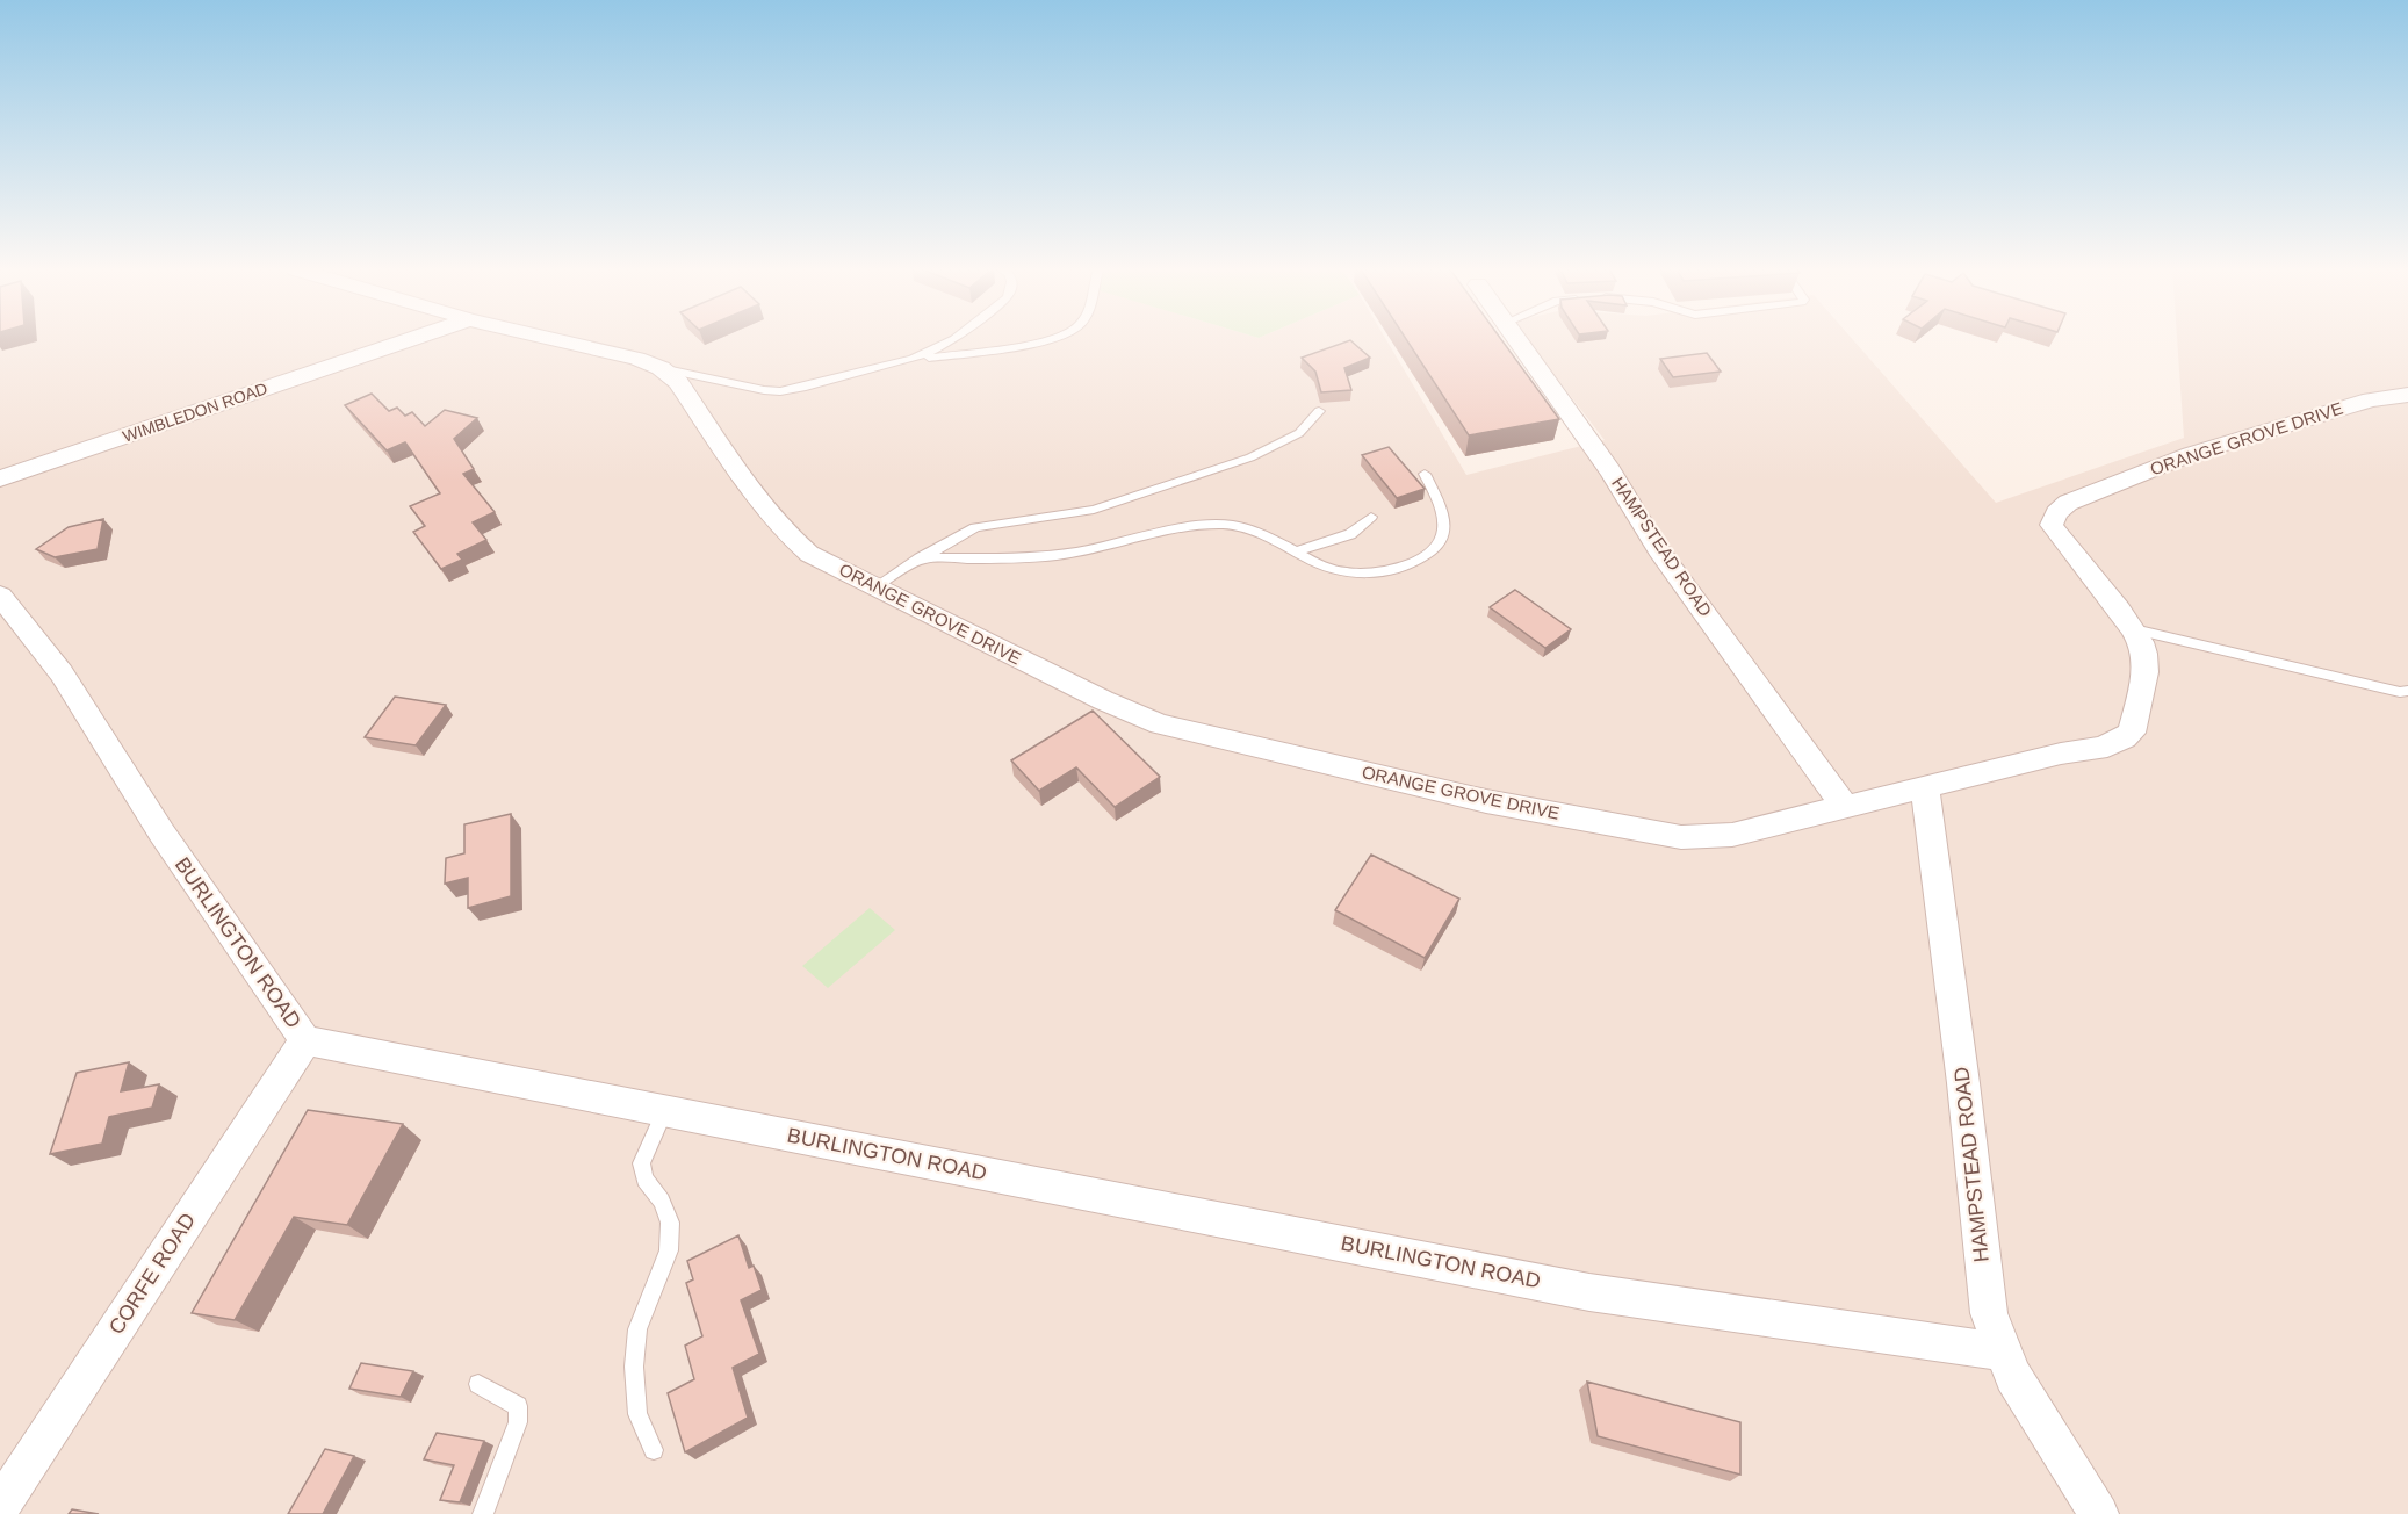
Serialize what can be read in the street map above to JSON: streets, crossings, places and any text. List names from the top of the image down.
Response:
{
  "streets": {
    "street": [
      "WIMBLEDON ROAD",
      "ORANGE GROVE DRIVE",
      "HAMPSTEAD ROAD",
      "BURLINGTON ROAD",
      "CORFE ROAD"
    ]
  },
  "crossings": [
    ["ORANGE GROVE DRIVE", "HAMPSTEAD ROAD"],
    ["HAMPSTEAD ROAD", "BURLINGTON ROAD"],
    ["BURLINGTON ROAD", "CORFE ROAD"]
  ]
}
